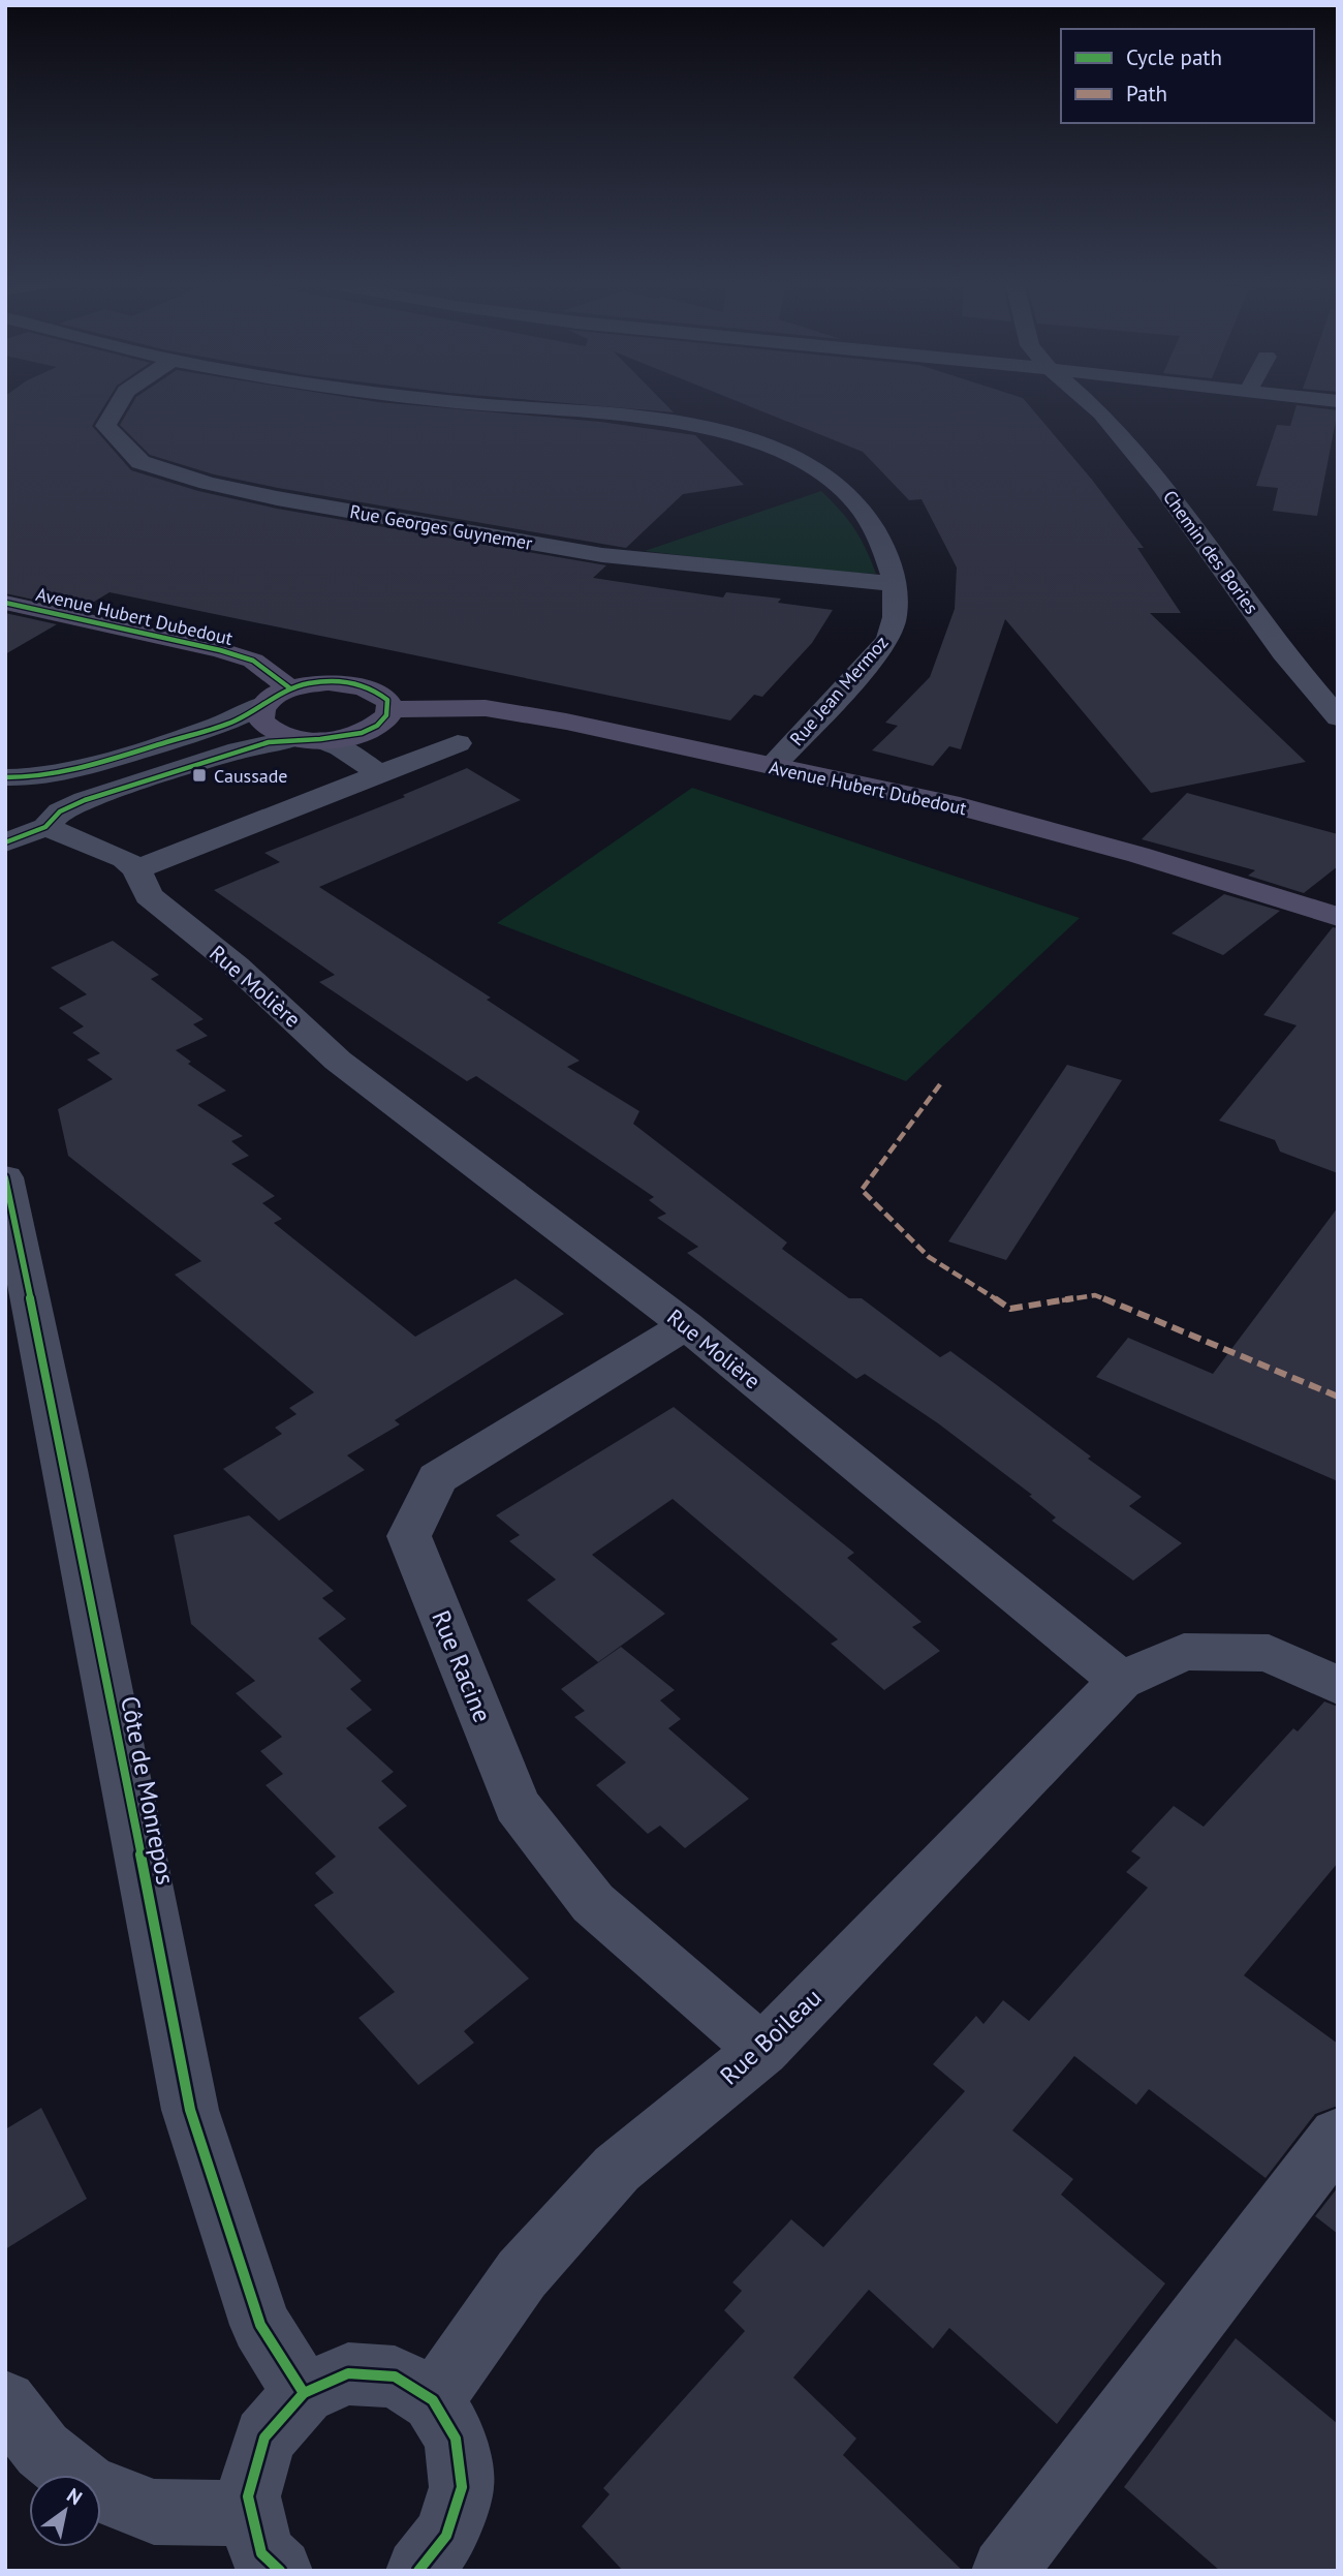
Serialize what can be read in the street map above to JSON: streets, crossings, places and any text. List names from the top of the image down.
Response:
{
  "streets": {
    "main road": ["Avenue Hubert Dubedout"],
    "street": [
      "Rue Georges Guynemer",
      "Chemin des Bories",
      "Rue Jean Mermoz",
      "Rue Molière",
      "Rue Racine",
      "Côte de Monrepos",
      "Rue Boileau"
    ]
  },
  "crossings": [
    ["Rue Georges Guynemer", "Rue Jean Mermoz"],
    ["Avenue Hubert Dubedout", "Rue Jean Mermoz"],
    ["Rue Molière", "Rue Racine"],
    ["Rue Molière", "Rue Boileau"],
    ["Rue Racine", "Rue Boileau"]
  ],
  "places": {
    "transit": ["Caussade"]
  },
  "legend": ["Cycle path", "Path"],
  "north": "top right"
}
